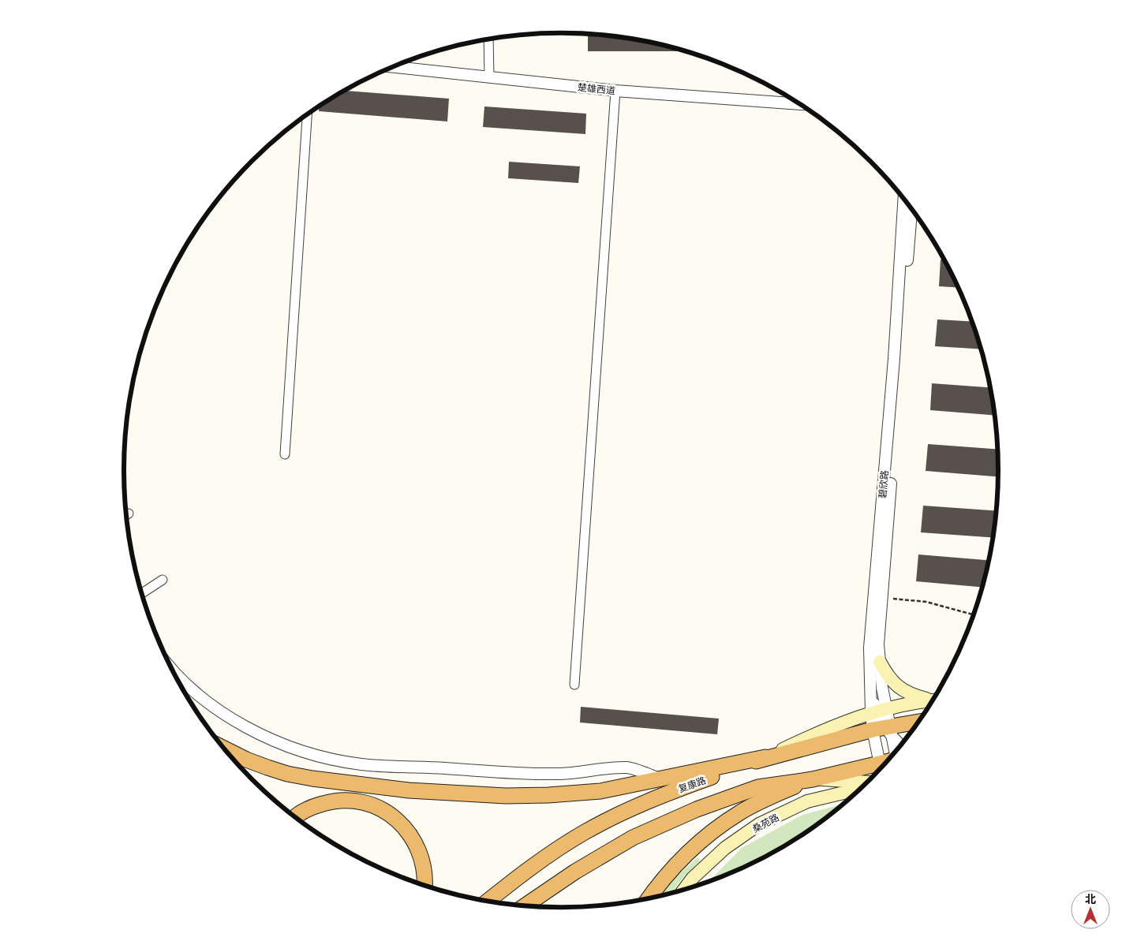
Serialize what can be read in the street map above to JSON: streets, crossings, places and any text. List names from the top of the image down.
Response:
{
  "streets": {
    "highway": ["复康路"],
    "main road": ["桑苑路"],
    "street": ["楚雄西道", "碧欣路"]
  },
  "crossings": [
    ["碧欣路", "复康路"]
  ],
  "north": "top"
}
